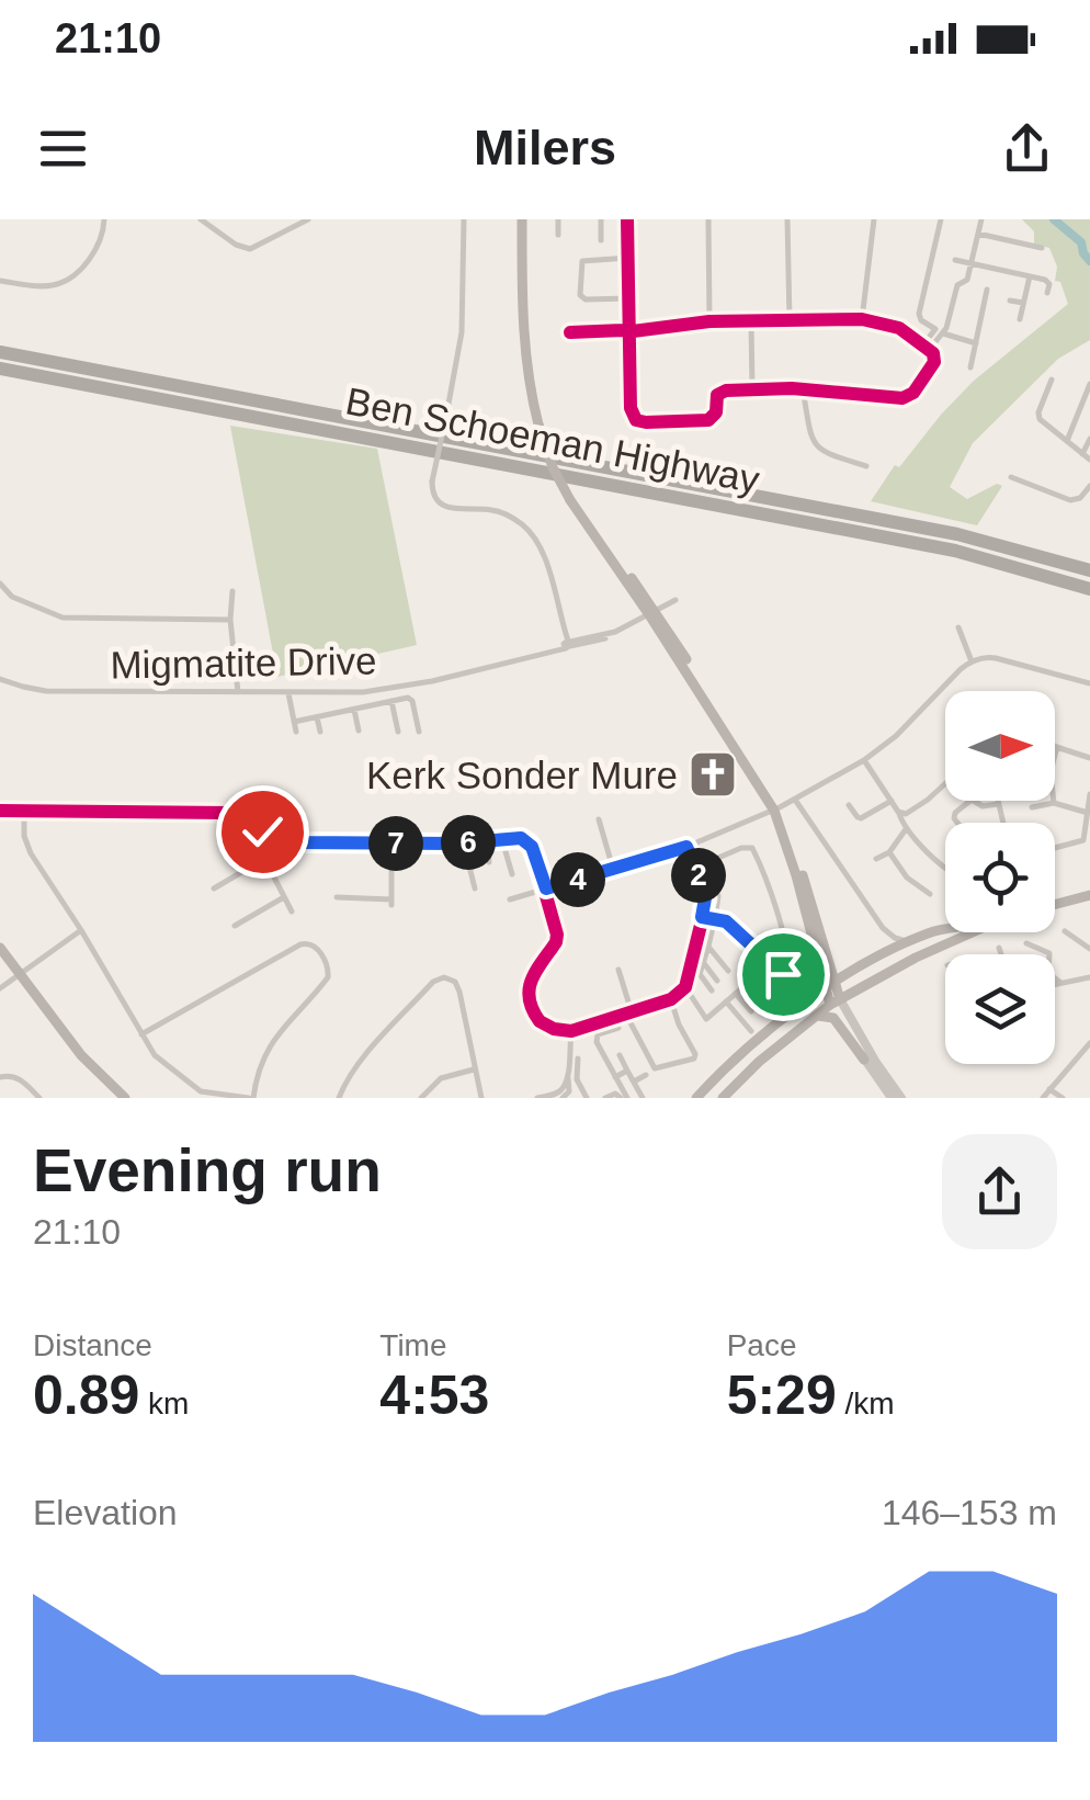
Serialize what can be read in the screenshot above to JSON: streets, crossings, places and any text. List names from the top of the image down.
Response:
{
  "streets": {
    "highway": ["Ben Schoeman Highway"],
    "street": ["Migmatite Drive"]
  },
  "places": {
    "church": ["Kerk Sonder Mure"]
  },
  "north": "right",
  "page": {
    "status": "21:10",
    "header": "Milers",
    "pins": [
      "6",
      "7",
      "2",
      "4"
    ],
    "heading": ["Evening run", "21:10"],
    "stats": [
      ["Distance", "0.89 km"],
      ["Time", "4:53"],
      ["Pace", "5:29 /km"]
    ],
    "chart": ["Elevation", "146–153 m"]
  }
}
